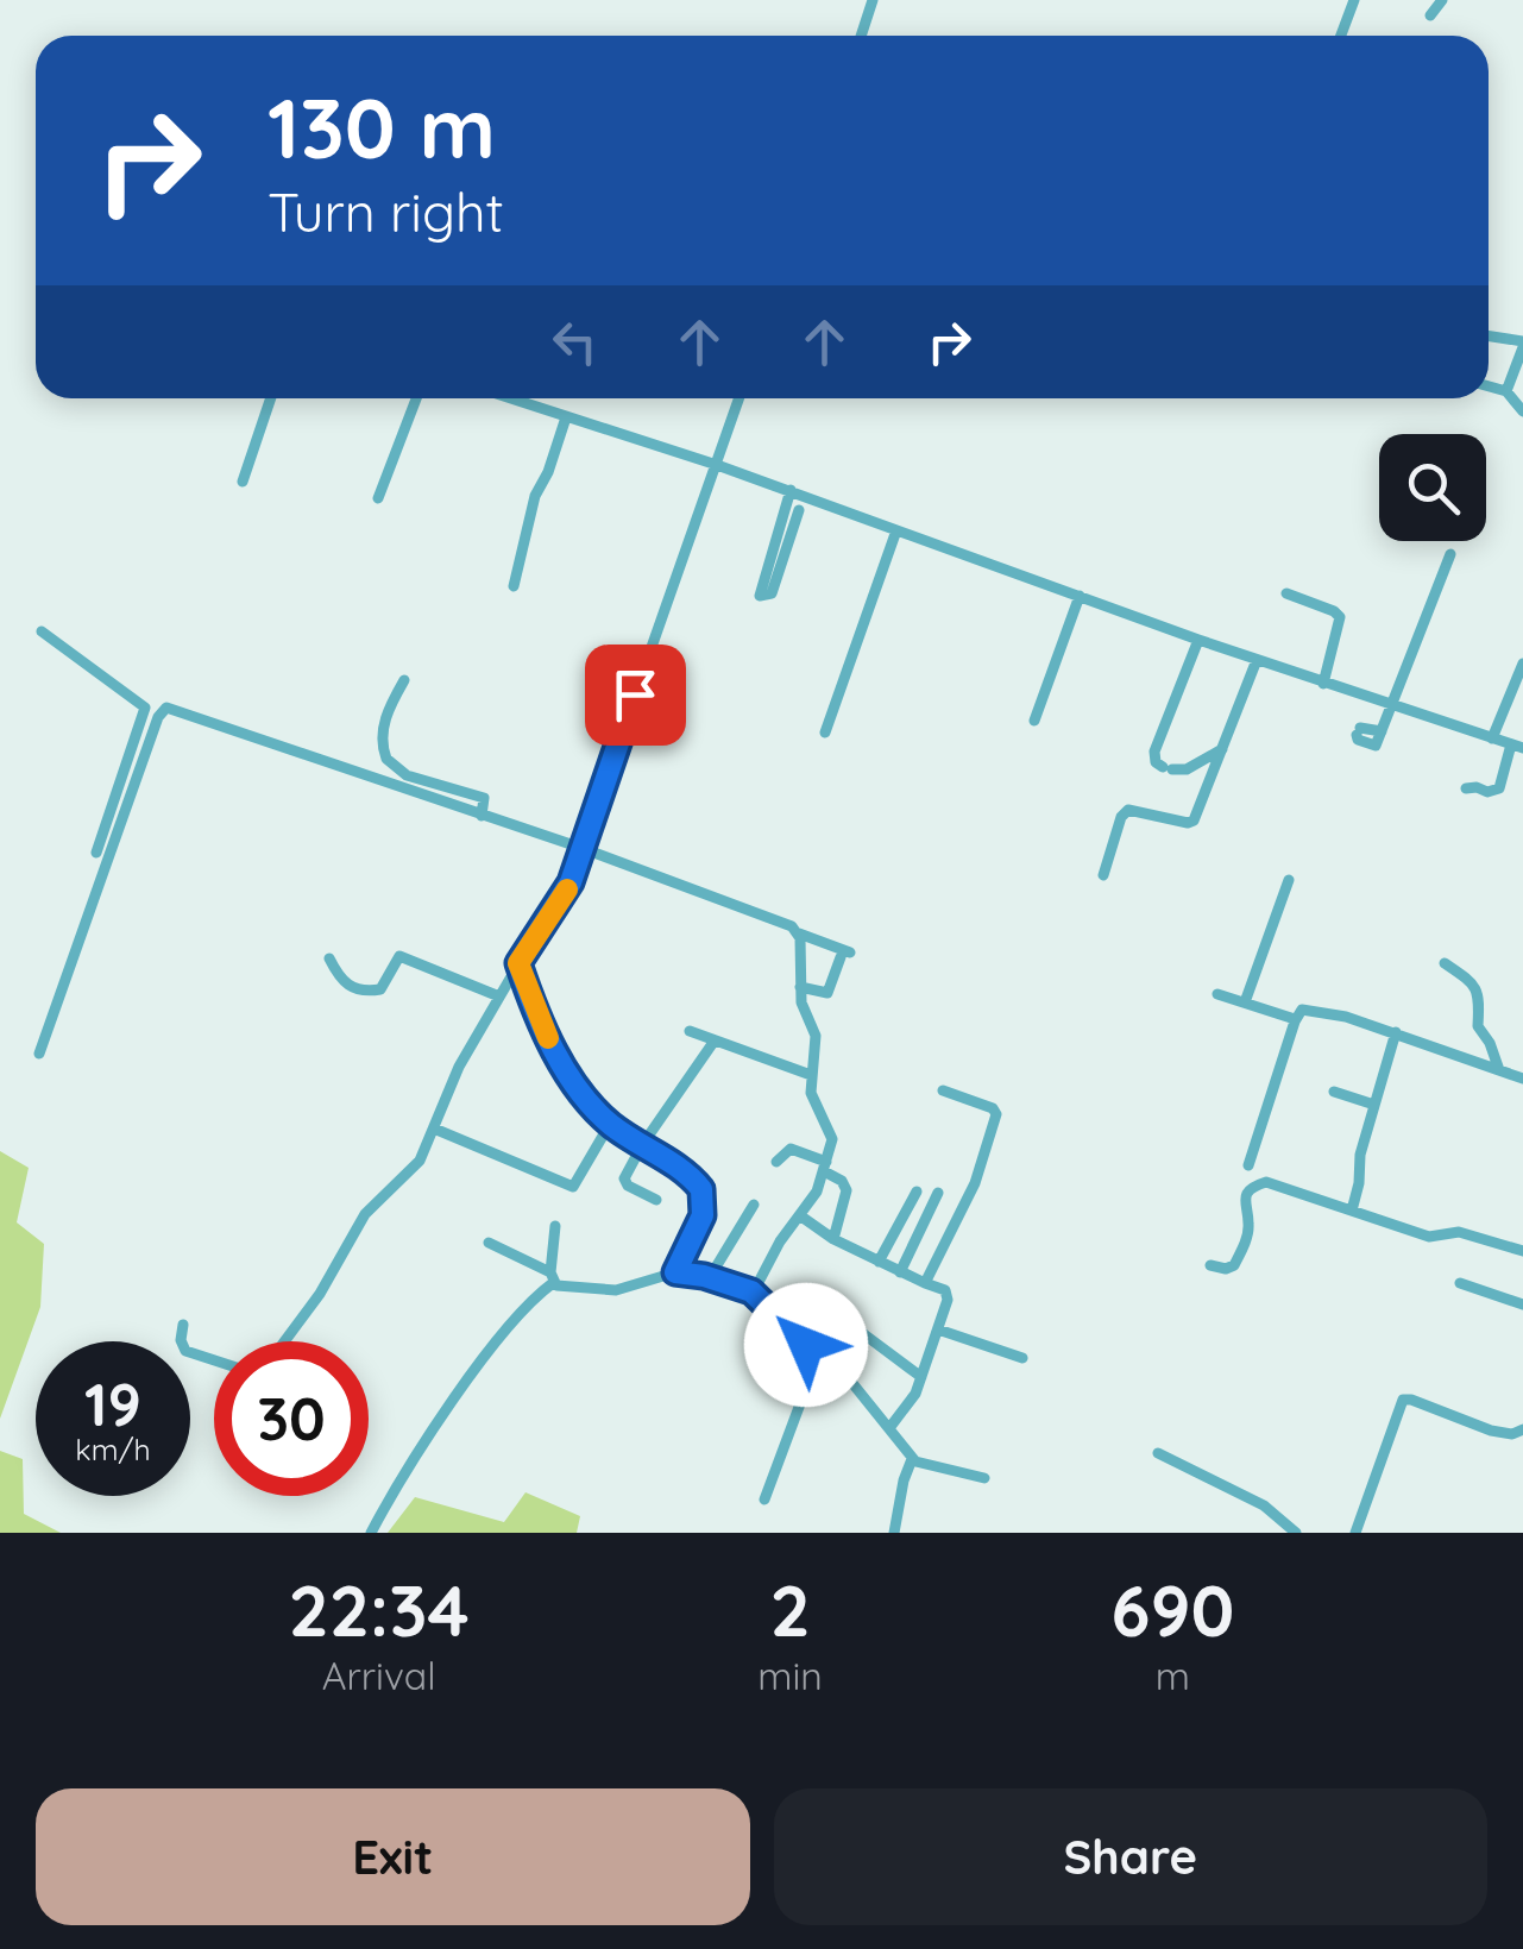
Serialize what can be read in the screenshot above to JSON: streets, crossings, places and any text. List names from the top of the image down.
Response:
{
  "page": {
    "turn": ["130 m", "Turn right"],
    "speed": "19 km/h",
    "limit": "30",
    "eta": [
      "22:34",
      "Arrival",
      "2",
      "min",
      "690",
      "m"
    ],
    "buttons": ["Exit", "Share"]
  }
}
